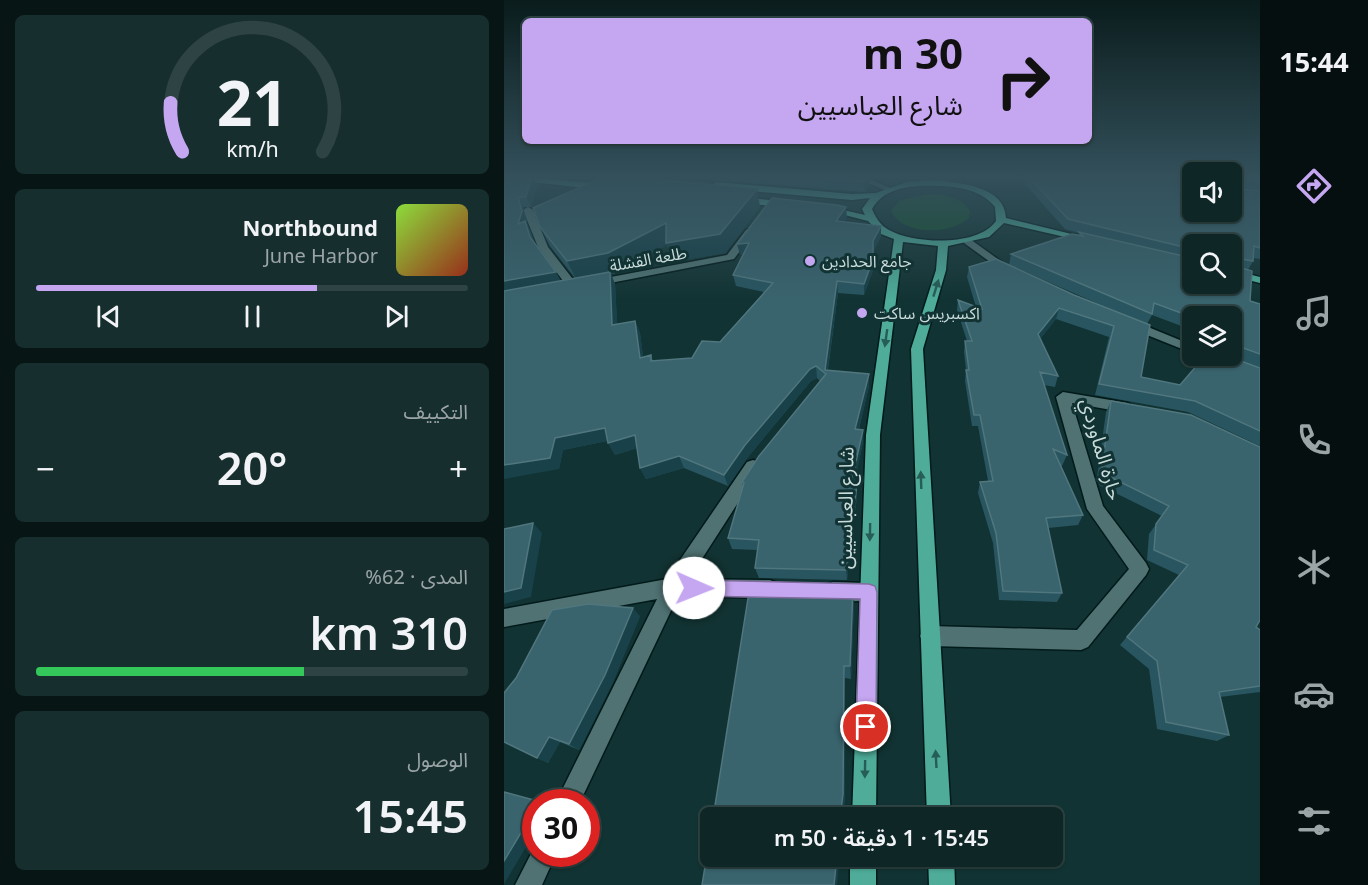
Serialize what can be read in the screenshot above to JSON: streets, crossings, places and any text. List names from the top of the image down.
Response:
{
  "streets": {
    "main road": ["شارع العباسيين"],
    "street": ["طلعة القشلة", "حارة الماوردي"]
  },
  "places": ["جامع الحدادين", "اكسبريس ساكت"],
  "page": {
    "tabs": "15:44",
    "turn": ["30 m", "شارع العباسيين"],
    "song": ["Northbound", "June Harbor"],
    "tile": [
      "التكييف",
      ["المدى · 62%", "310 km"],
      ["الوصول", "15:45"]
    ],
    "heat": ["−", "20°", "+"],
    "limit": "30",
    "trip": "15:45 · 1 دقيقة · 50 m",
    "gauge": ["21", "km/h"]
  }
}
